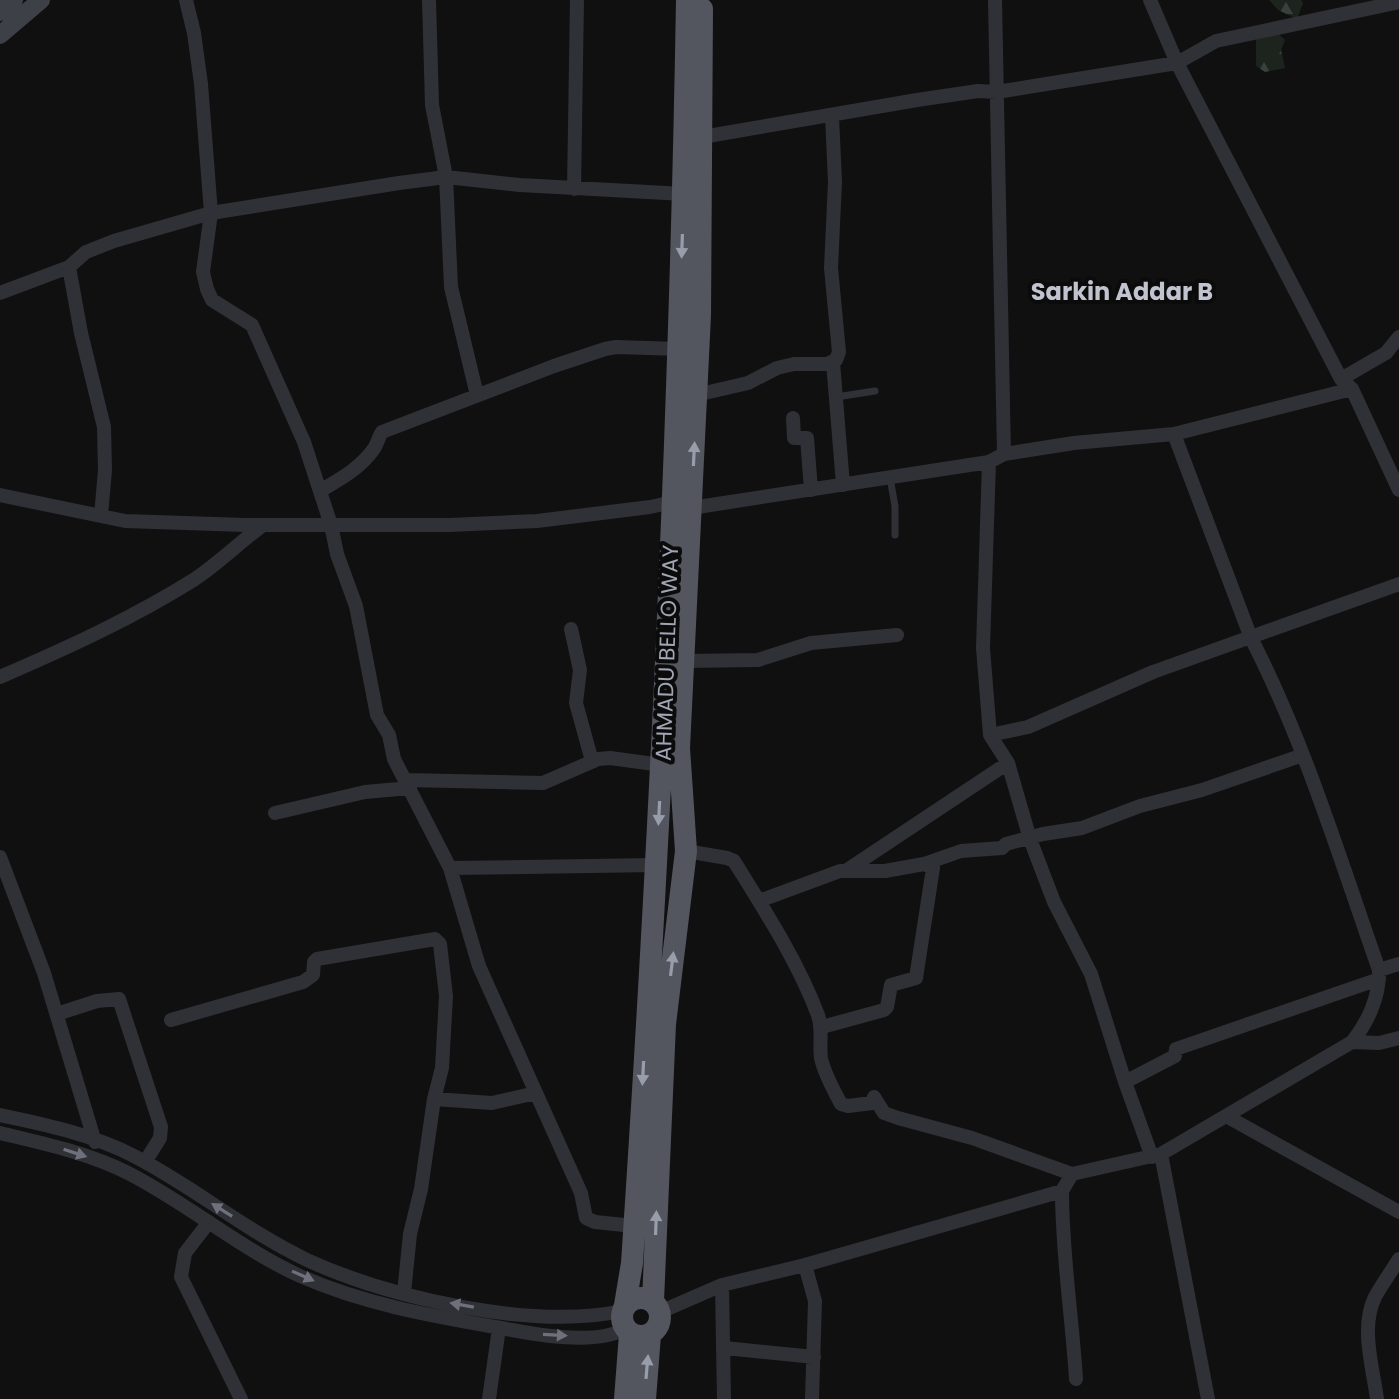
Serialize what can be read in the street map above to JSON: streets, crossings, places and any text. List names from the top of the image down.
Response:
{
  "streets": {
    "highway": ["AHMADU BELLO WAY"]
  },
  "districts": ["Sarkin Addar B"]
}
